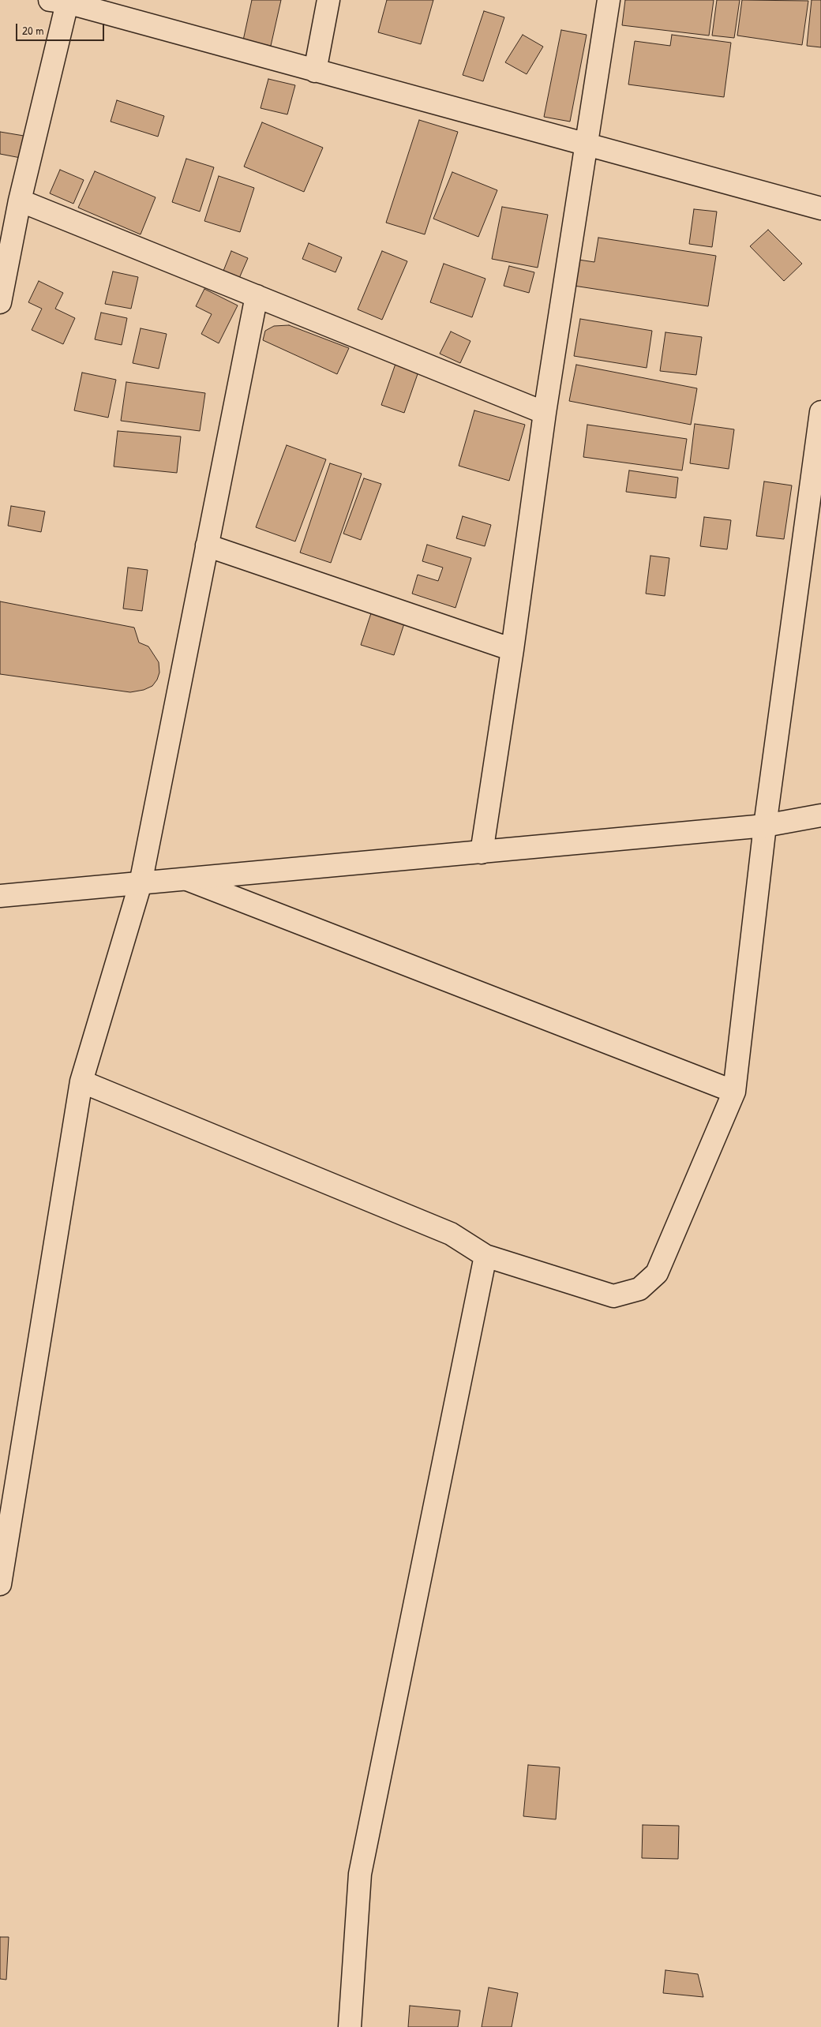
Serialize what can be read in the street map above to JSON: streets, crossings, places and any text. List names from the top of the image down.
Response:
{
  "scale_bar": "20 m"
}
